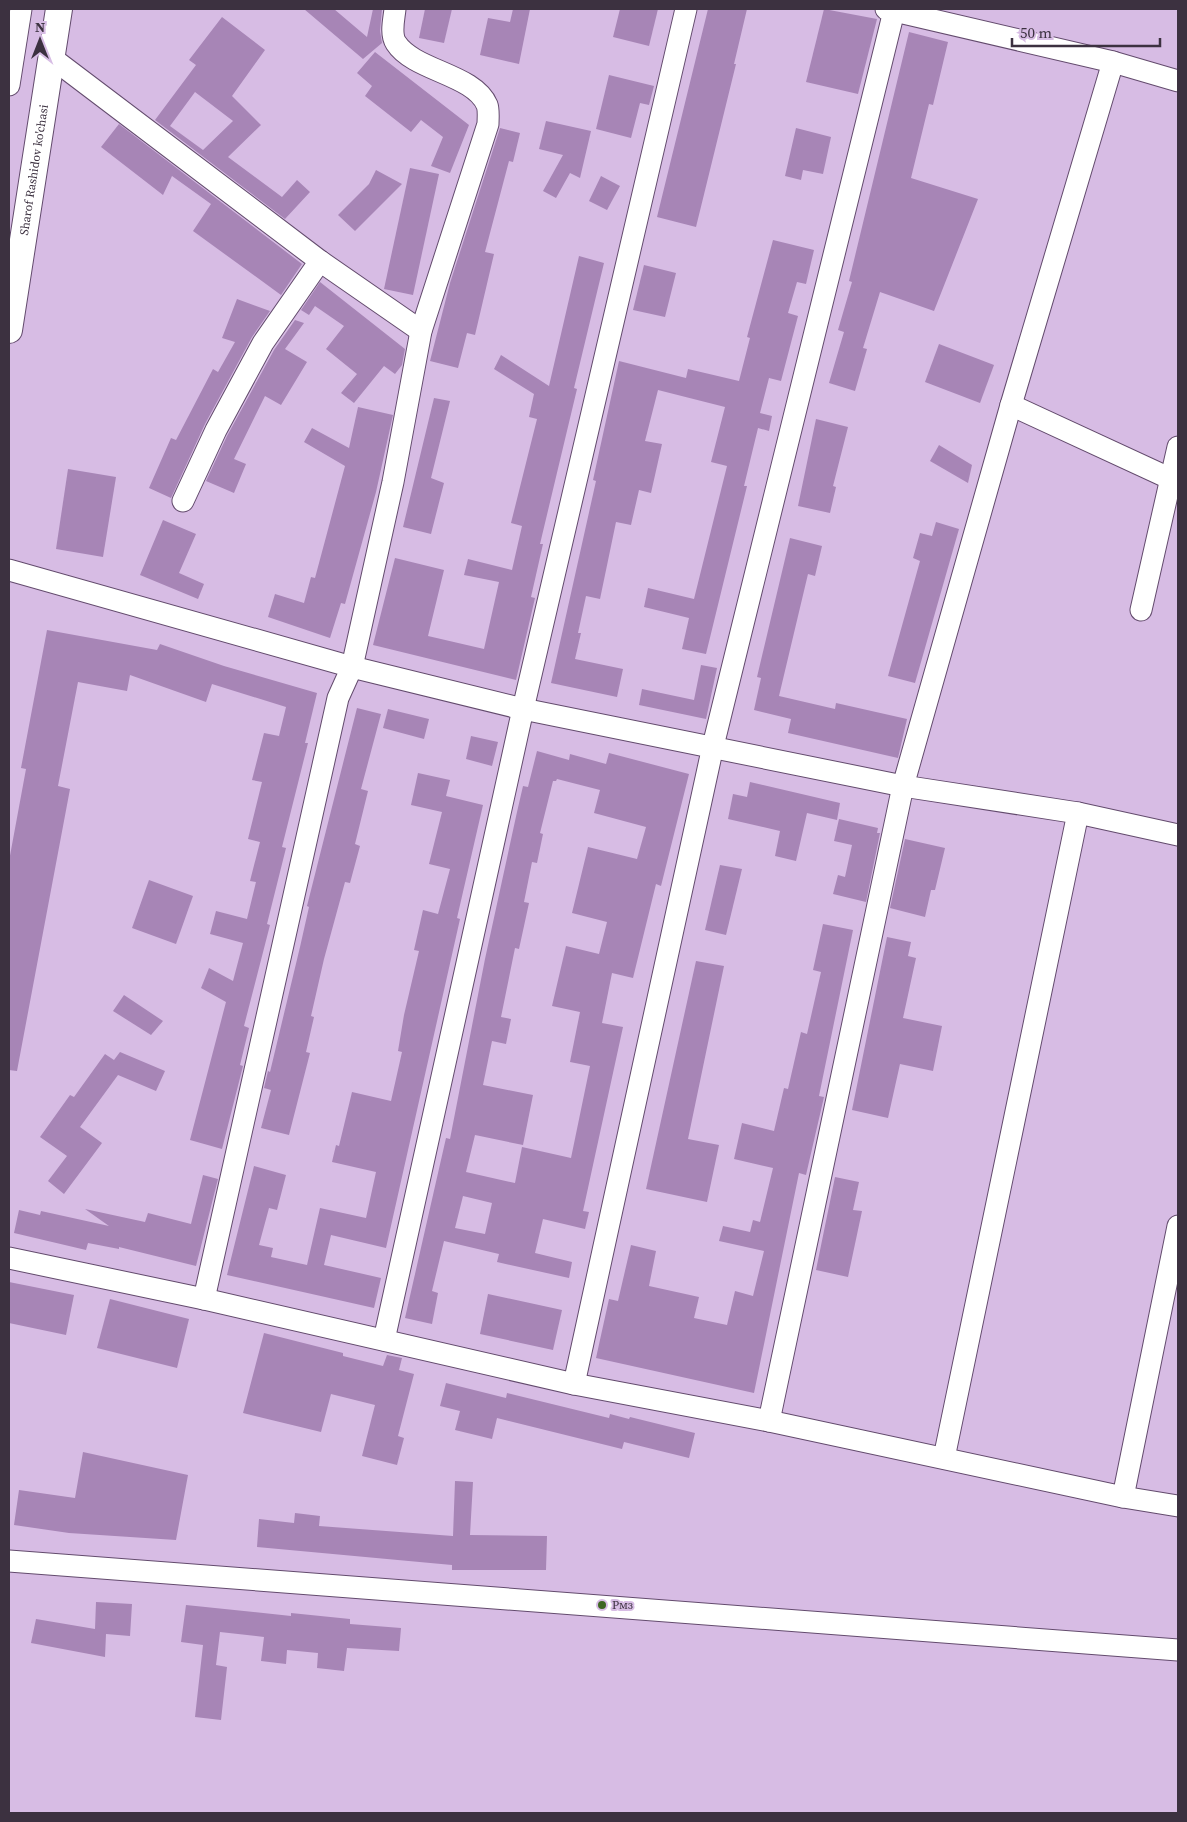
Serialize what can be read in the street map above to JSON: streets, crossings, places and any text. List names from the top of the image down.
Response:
{
  "streets": {
    "main road": ["Sharof Rashidov ko'chasi"]
  },
  "places": ["Рмз"],
  "scale_bar": "50 m",
  "north": "top"
}
